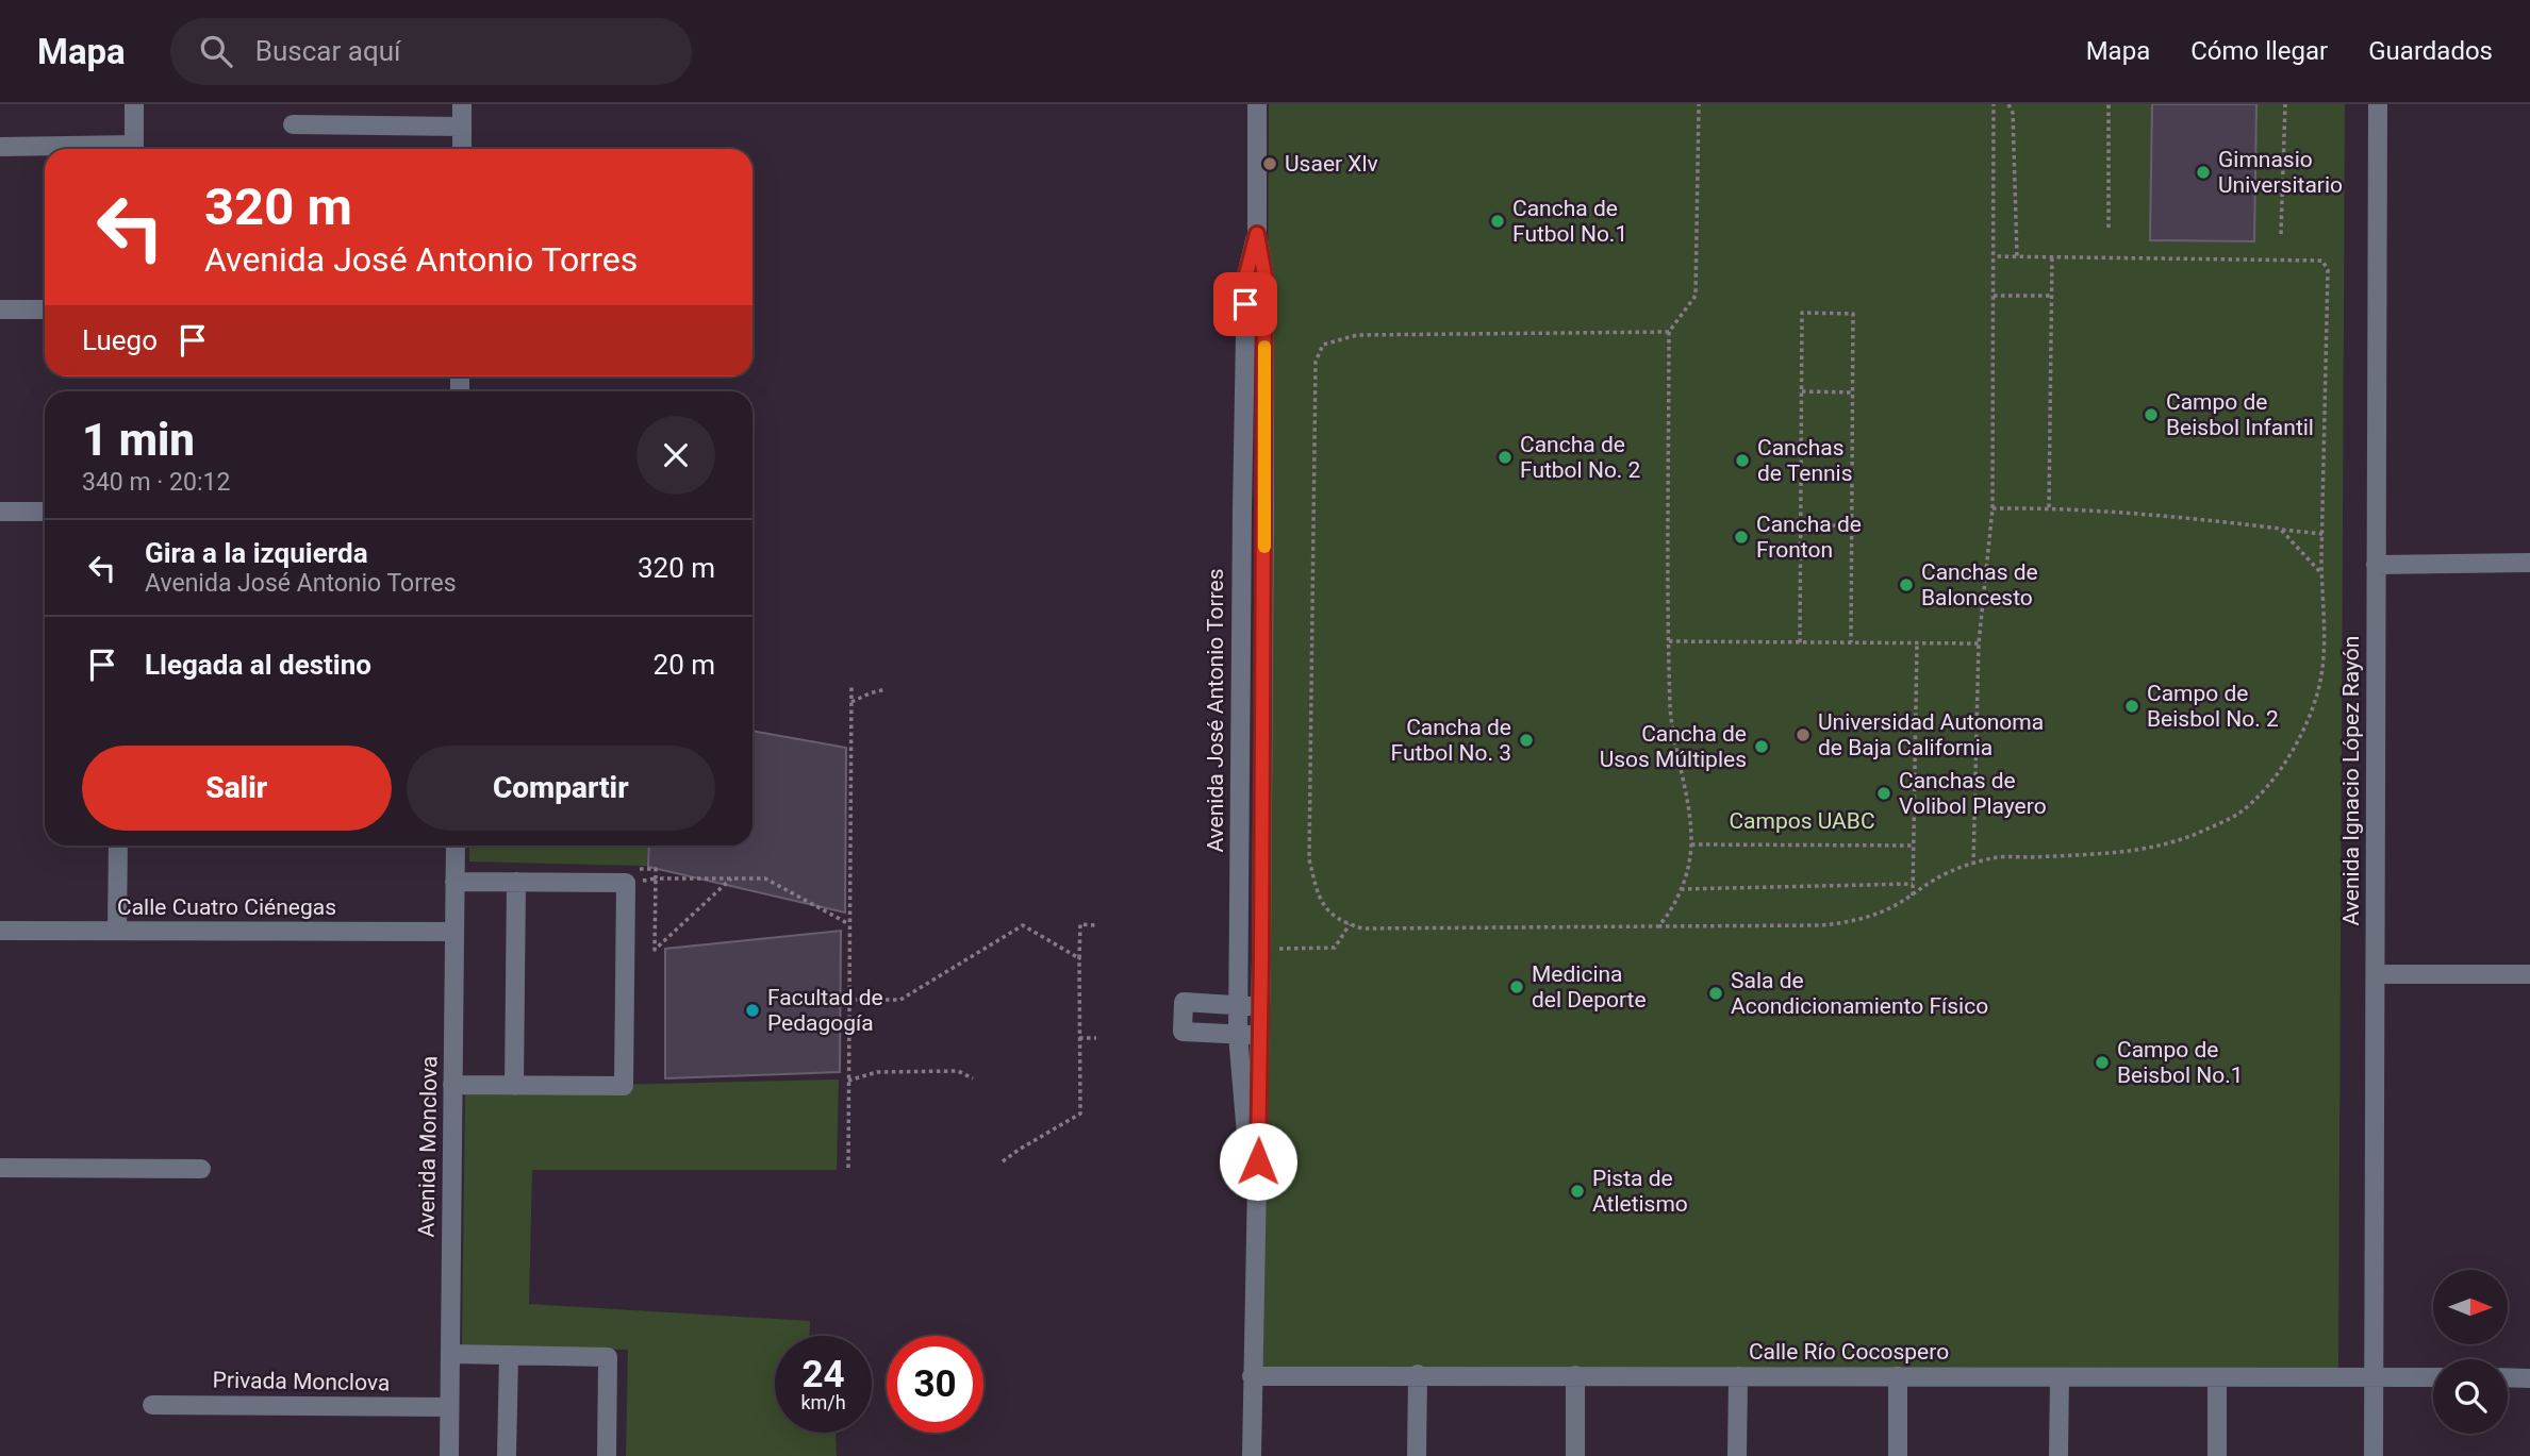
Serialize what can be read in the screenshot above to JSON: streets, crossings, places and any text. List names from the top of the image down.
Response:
{
  "streets": {
    "street": [
      "Avenida José Antonio Torres",
      "Avenida Ignacio López Rayón",
      "Calle Cuatro Ciénegas",
      "Avenida Monclova",
      "Calle Río Cocospero",
      "Privada Monclova"
    ]
  },
  "crossings": [
    ["Avenida José Antonio Torres", "Calle Río Cocospero"],
    ["Avenida Ignacio López Rayón", "Calle Río Cocospero"],
    ["Calle Cuatro Ciénegas", "Avenida Monclova"],
    ["Avenida Monclova", "Privada Monclova"]
  ],
  "parks": ["Campos UABC"],
  "places": [
    "Usaer Xlv",
    "Gimnasio Universitario",
    "Cancha de Futbol No.1",
    "Campo de Beisbol Infantil",
    "Cancha de Futbol No. 2",
    "Canchas de Tennis",
    "Cancha de Fronton",
    "Canchas de Baloncesto",
    "Campo de Beisbol No. 2",
    "Universidad Autonoma de Baja California",
    "Cancha de Futbol No. 3",
    "Cancha de Usos Múltiples",
    "Canchas de Volibol Playero",
    "Medicina del Deporte",
    "Sala de Acondicionamiento Físico",
    "Facultad de Pedagogía",
    "Campo de Beisbol No.1",
    "Pista de Atletismo"
  ],
  "north": "right",
  "page": {
    "header": "Mapa",
    "search": "Buscar aquí",
    "nav": ["Mapa", "Cómo llegar", "Guardados"],
    "turn": ["320 m", "Avenida José Antonio Torres"],
    "then": "Luego",
    "heading": ["1 min", "340 m · 20:12"],
    "list": [
      {
        "name": "Gira a la izquierda",
        "note": "Avenida José Antonio Torres",
        "value": "320 m"
      },
      {
        "name": "Llegada al destino",
        "value": "20 m"
      }
    ],
    "buttons": ["Salir", "Compartir"],
    "speed": "24 km/h",
    "limit": "30"
  }
}
